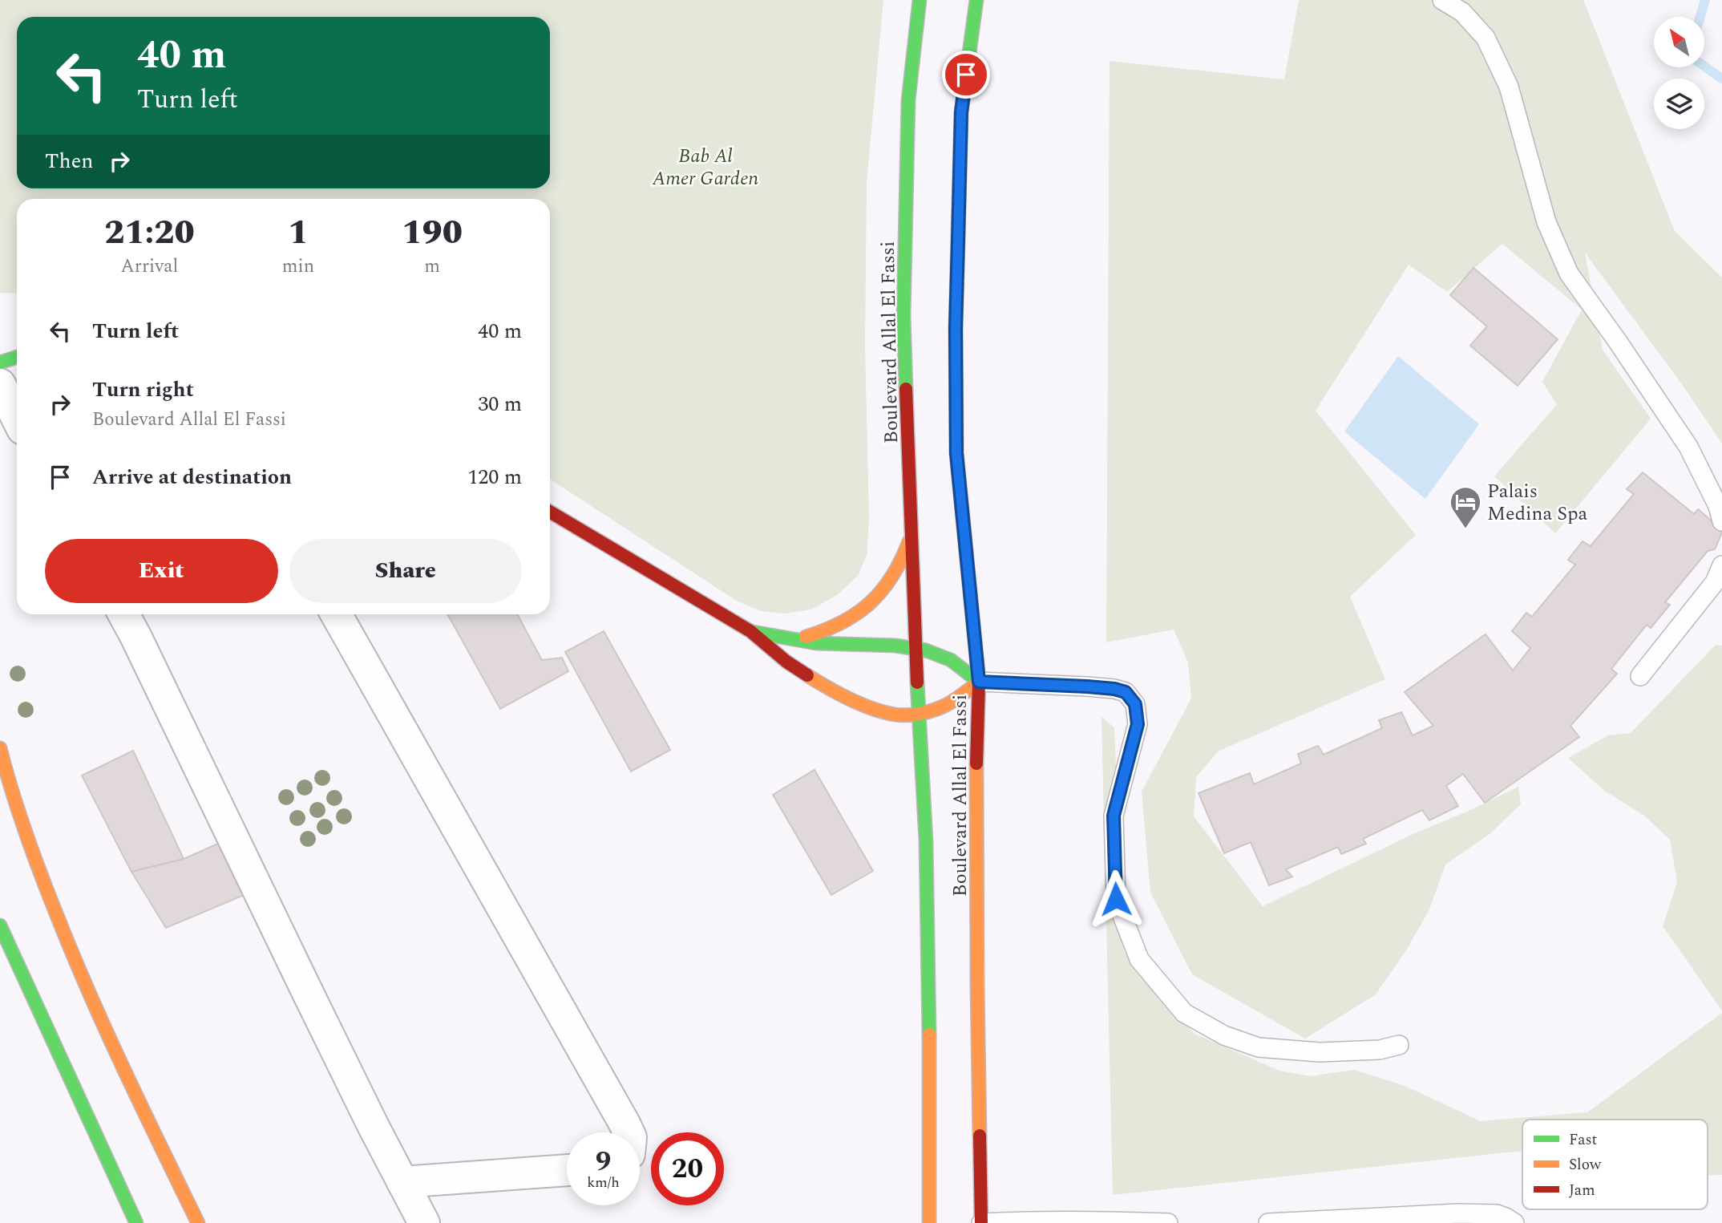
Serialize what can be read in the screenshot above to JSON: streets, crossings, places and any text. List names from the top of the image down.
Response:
{
  "streets": {
    "main road": ["Boulevard Allal El Fassi"]
  },
  "parks": ["Bab Al Amer Garden"],
  "places": {
    "hotel": ["Palais Medina Spa"]
  },
  "legend": ["Fast", "Slow", "Jam"],
  "north": "top left",
  "page": {
    "turn": ["40 m", "Turn left"],
    "then": "Then",
    "eta": [
      "21:20",
      "Arrival",
      "1",
      "min",
      "190",
      "m"
    ],
    "list": [
      {
        "name": "Turn left",
        "value": "40 m"
      },
      {
        "name": "Turn right",
        "note": "Boulevard Allal El Fassi",
        "value": "30 m"
      },
      {
        "name": "Arrive at destination",
        "value": "120 m"
      }
    ],
    "buttons": ["Exit", "Share"],
    "speed": "9 km/h",
    "limit": "20"
  }
}
